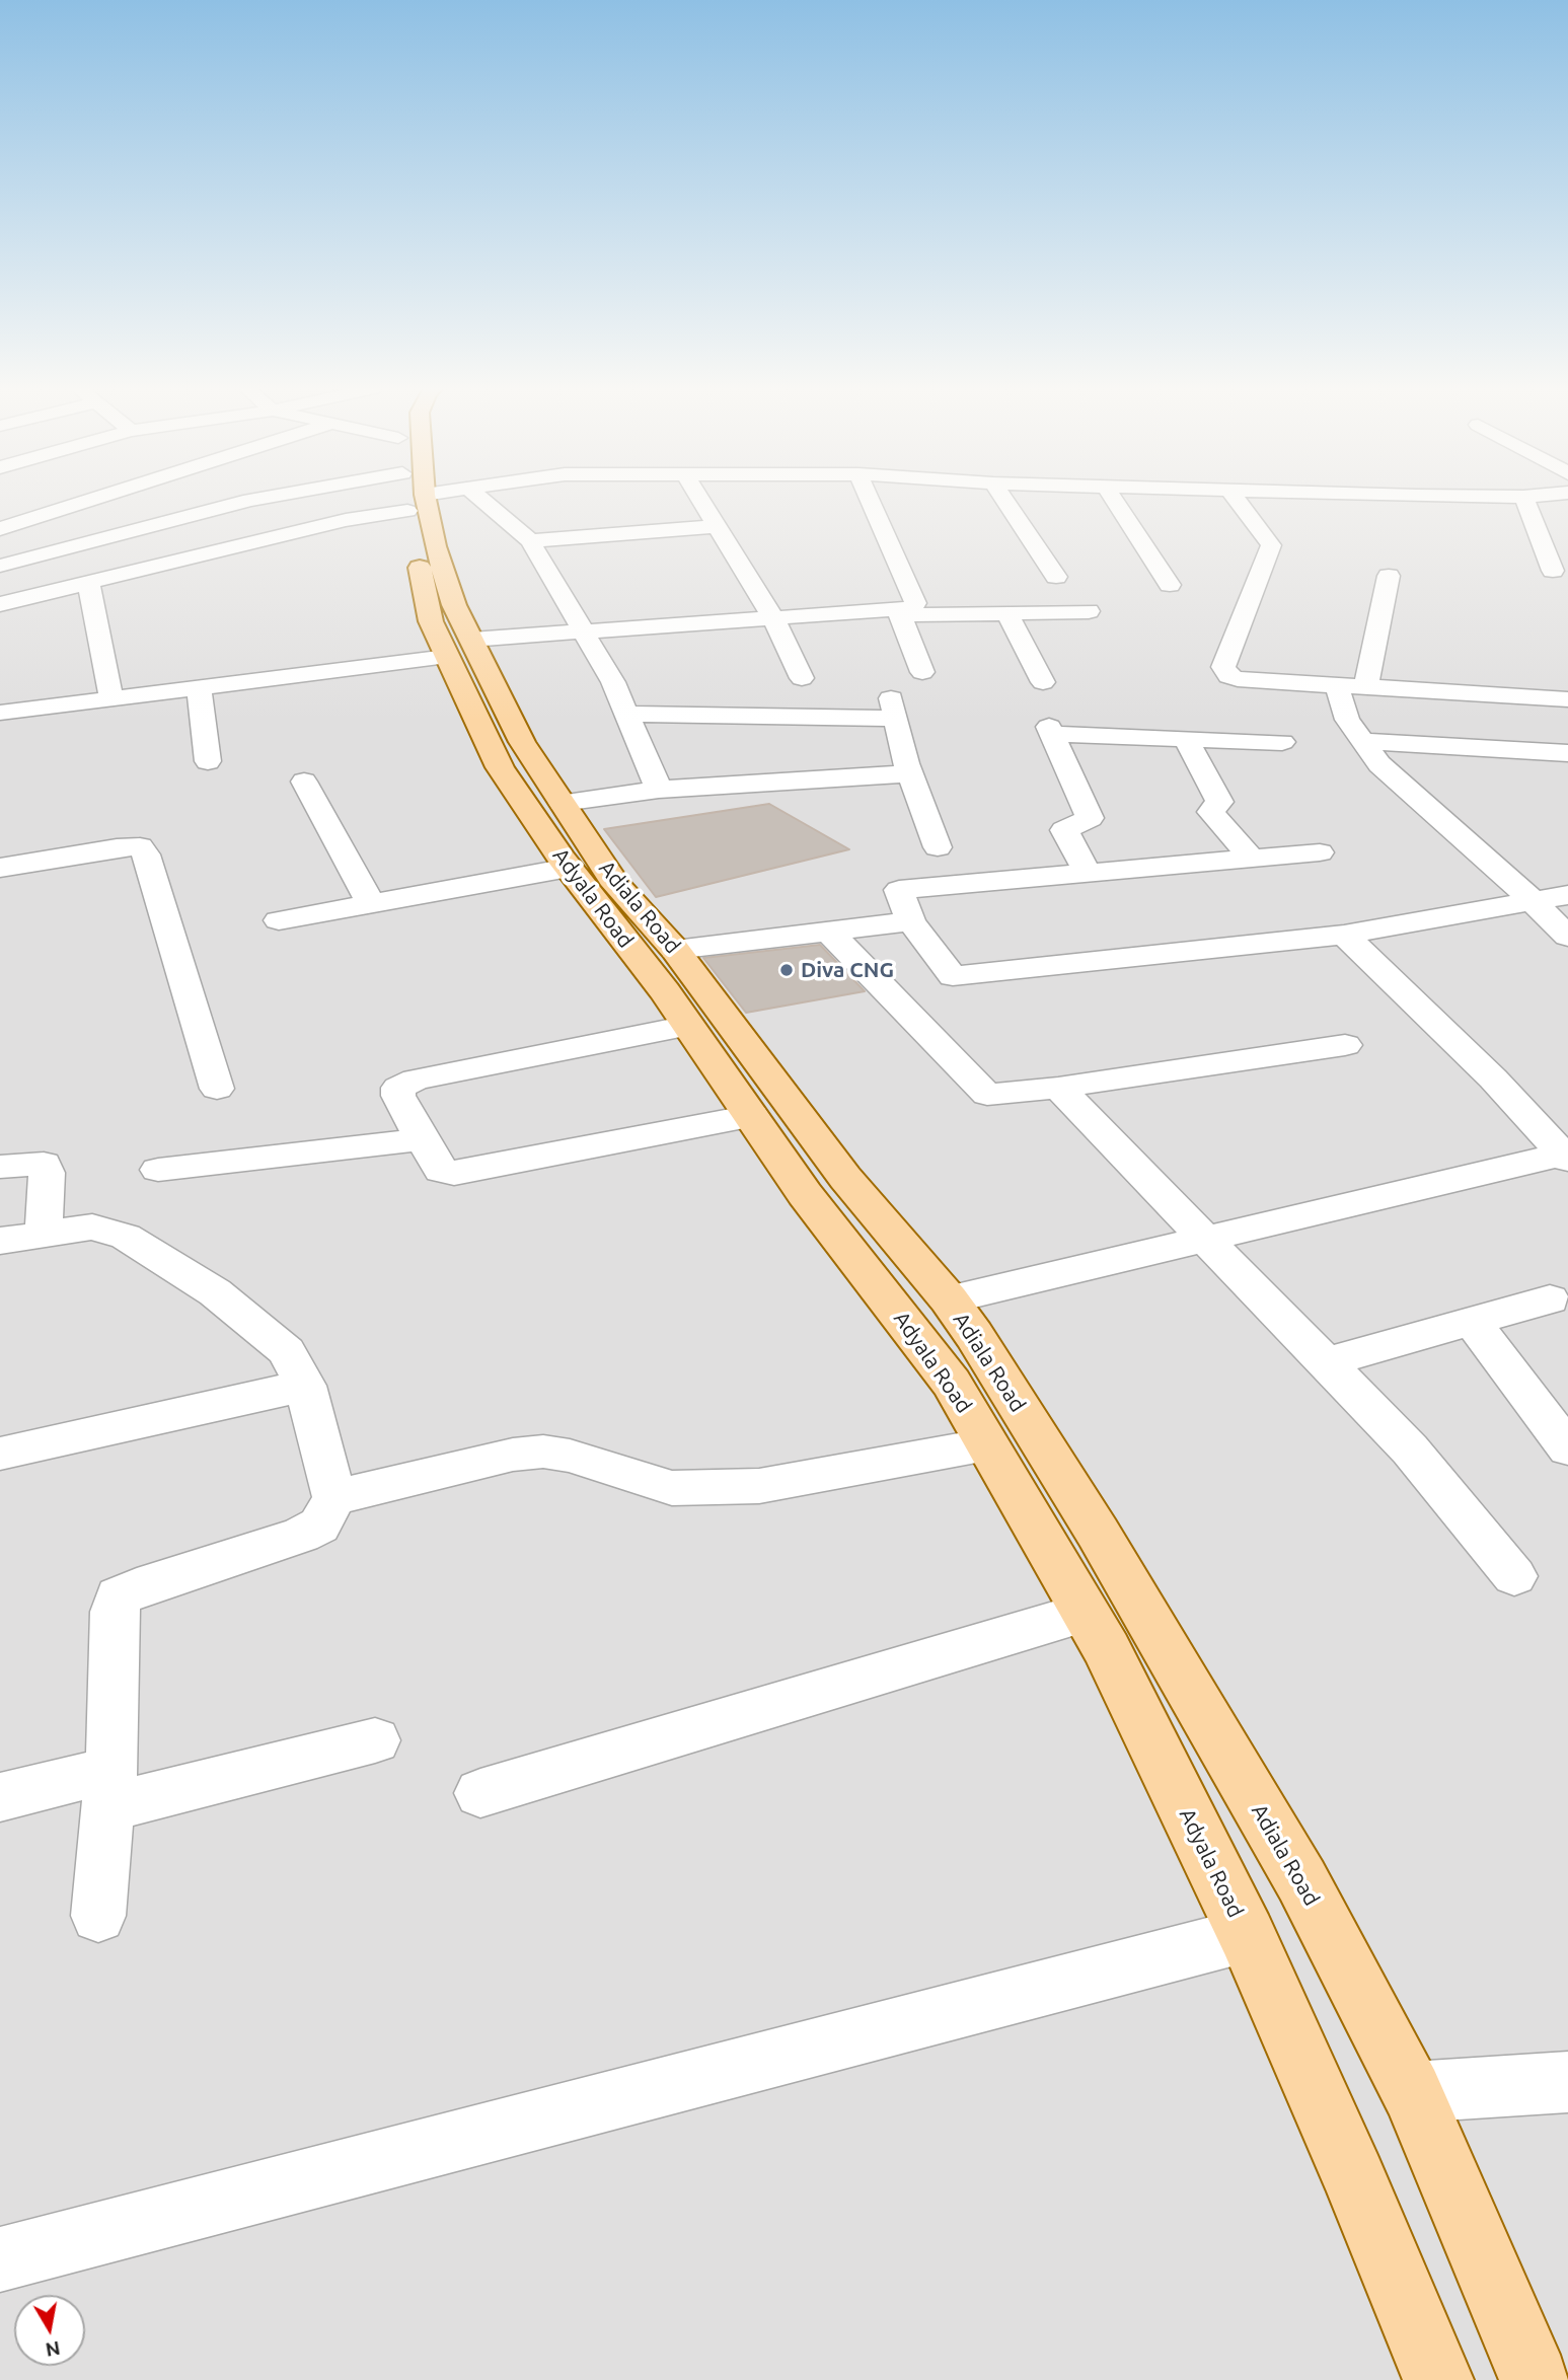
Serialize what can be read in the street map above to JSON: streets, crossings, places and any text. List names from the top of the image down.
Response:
{
  "streets": {
    "main road": ["Adyala Road", "Adiala Road"]
  },
  "crossings": [
    ["Adyala Road", "Adiala Road"]
  ],
  "places": ["Diva CNG"],
  "north": "bottom"
}
